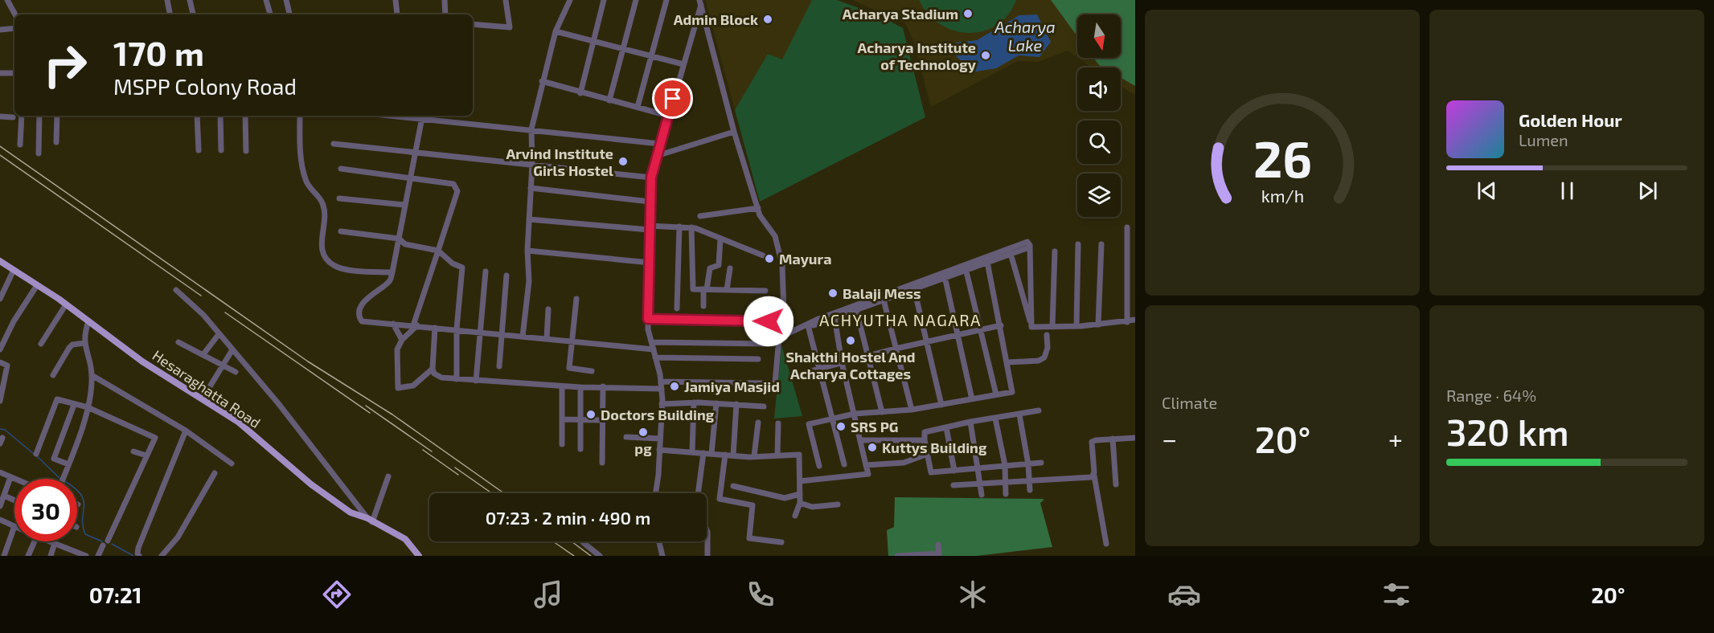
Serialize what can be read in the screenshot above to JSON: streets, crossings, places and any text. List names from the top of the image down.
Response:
{
  "streets": {
    "main road": ["Hesaraghatta Road"]
  },
  "districts": ["ACHYUTHA NAGARA"],
  "water": ["Acharya Lake"],
  "places": [
    "Acharya Stadium",
    "Admin Block",
    "Acharya Institute of Technology",
    "Arvind Institute Girls Hostel",
    "Mayura",
    "Balaji Mess",
    "Shakthi Hostel And Acharya Cottages",
    "Jamiya Masjid",
    "Doctors Building",
    "SRS PG",
    "pg",
    "Kuttys Building"
  ],
  "north": "bottom",
  "page": {
    "turn": ["170 m", "MSPP Colony Road"],
    "song": ["Golden Hour", "Lumen"],
    "tile": [
      "Climate",
      ["Range · 64%", "320 km"]
    ],
    "heat": ["−", "20°", "+"],
    "limit": "30",
    "trip": "07:23 · 2 min · 490 m",
    "tabs": ["07:21", "20°"],
    "gauge": ["26", "km/h"]
  }
}
